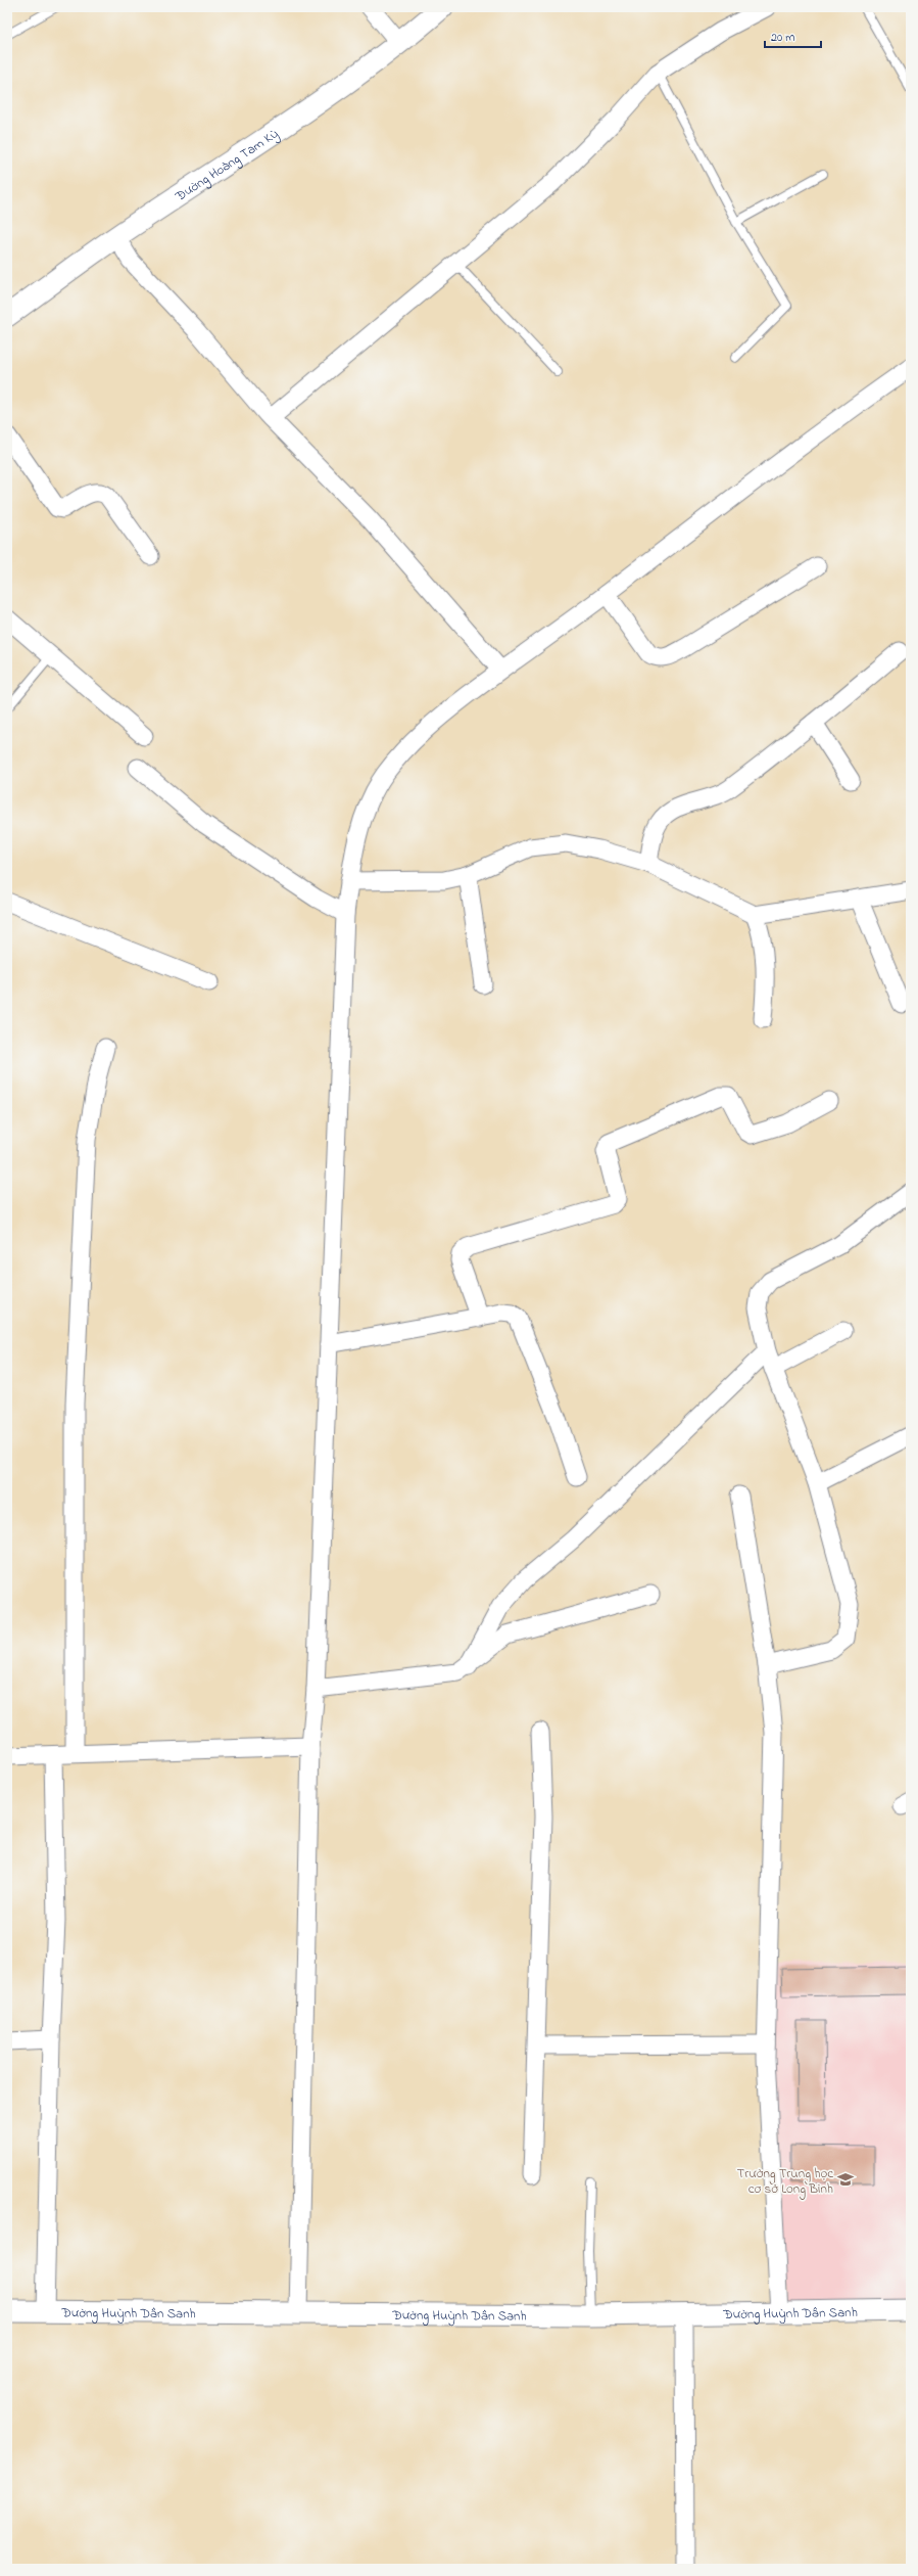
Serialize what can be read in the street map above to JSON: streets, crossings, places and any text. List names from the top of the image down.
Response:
{
  "streets": {
    "street": ["Đường Hoàng Tam Kỳ", "Đường Huỳnh Dân Sanh"]
  },
  "places": {
    "school or university": ["Trường Trung học cơ sở Long Bình"]
  },
  "scale_bar": "20 m"
}
